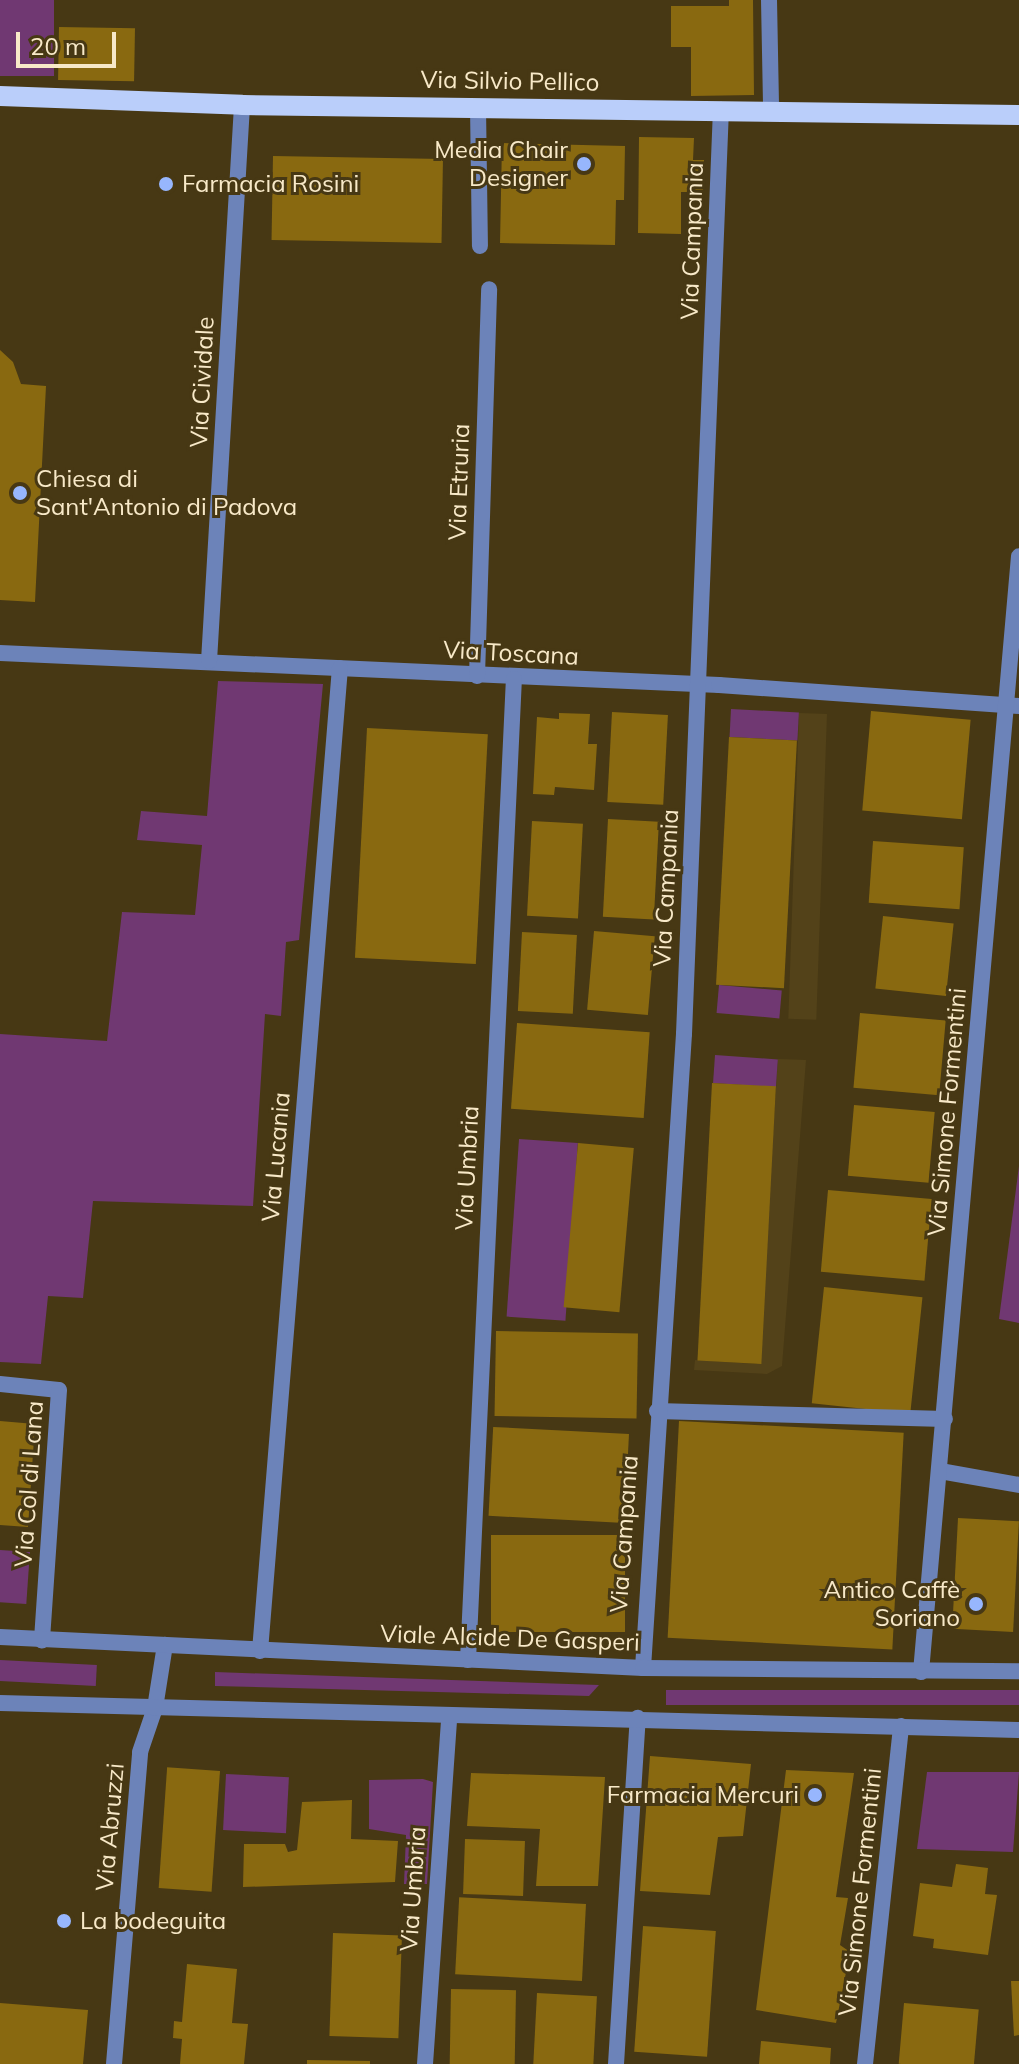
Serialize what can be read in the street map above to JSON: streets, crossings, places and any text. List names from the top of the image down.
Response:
{
  "streets": {
    "main road": ["Via Silvio Pellico"],
    "street": [
      "Via Campania",
      "Via Cividale",
      "Via Etruria",
      "Via Toscana",
      "Via Simone Formentini",
      "Via Lucania",
      "Via Umbria",
      "Via Col di Lana",
      "Viale Alcide De Gasperi",
      "Via Abruzzi"
    ]
  },
  "crossings": [
    ["Via Silvio Pellico", "Via Campania"],
    ["Via Silvio Pellico", "Via Cividale"],
    ["Via Campania", "Via Toscana"],
    ["Via Campania", "Viale Alcide De Gasperi"],
    ["Via Cividale", "Via Toscana"],
    ["Via Etruria", "Via Toscana"],
    ["Via Toscana", "Via Simone Formentini"],
    ["Via Toscana", "Via Lucania"],
    ["Via Toscana", "Via Umbria"],
    ["Via Simone Formentini", "Viale Alcide De Gasperi"],
    ["Via Lucania", "Viale Alcide De Gasperi"],
    ["Via Umbria", "Viale Alcide De Gasperi"],
    ["Via Col di Lana", "Viale Alcide De Gasperi"],
    ["Viale Alcide De Gasperi", "Via Abruzzi"]
  ],
  "places": [
    "Media Chair Designer",
    "Farmacia Rosini",
    "Chiesa di Sant'Antonio di Padova",
    "Antico Caffè Soriano",
    "Farmacia Mercuri",
    "La bodeguita"
  ],
  "scale_bar": "20 m"
}
